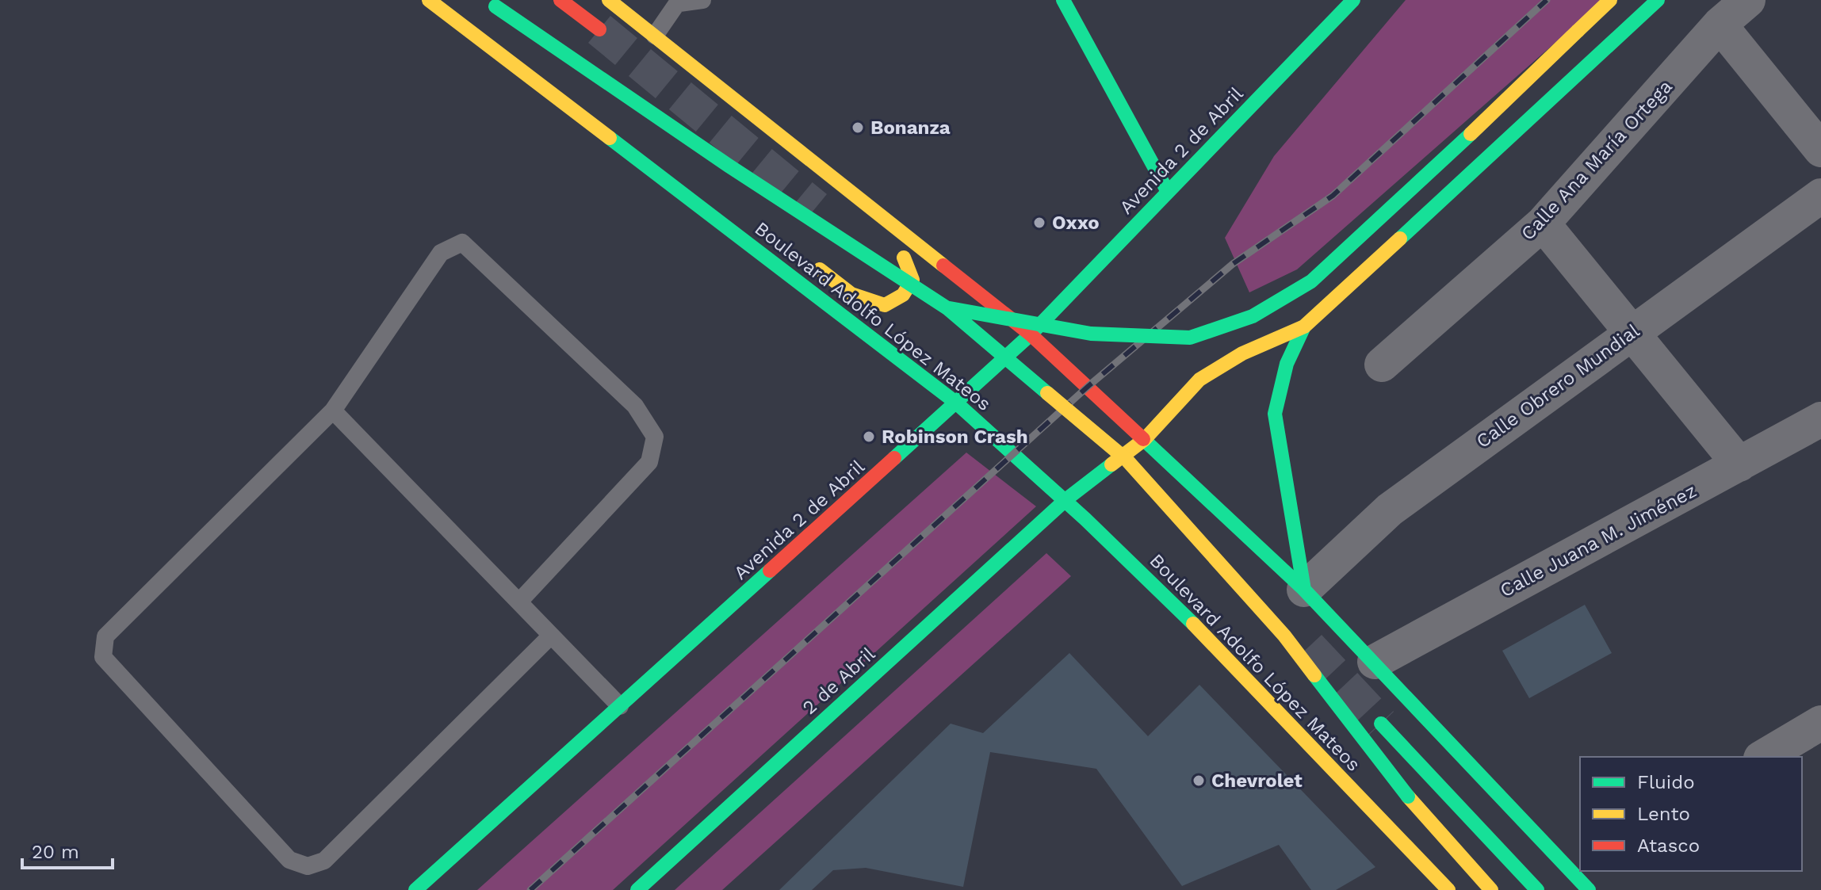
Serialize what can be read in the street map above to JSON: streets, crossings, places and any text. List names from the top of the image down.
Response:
{
  "streets": {
    "main road": ["Avenida 2 de Abril", "Boulevard Adolfo López Mateos", "2 de Abril"],
    "street": ["Calle Ana María Ortega", "Calle Obrero Mundial", "Calle Juana M. Jiménez"]
  },
  "crossings": [
    ["Avenida 2 de Abril", "Boulevard Adolfo López Mateos"],
    ["Boulevard Adolfo López Mateos", "2 de Abril"]
  ],
  "places": [
    "Bonanza",
    "Oxxo",
    "Robinson Crash",
    "Chevrolet"
  ],
  "legend": ["Fluido", "Lento", "Atasco"],
  "scale_bar": "20 m"
}
